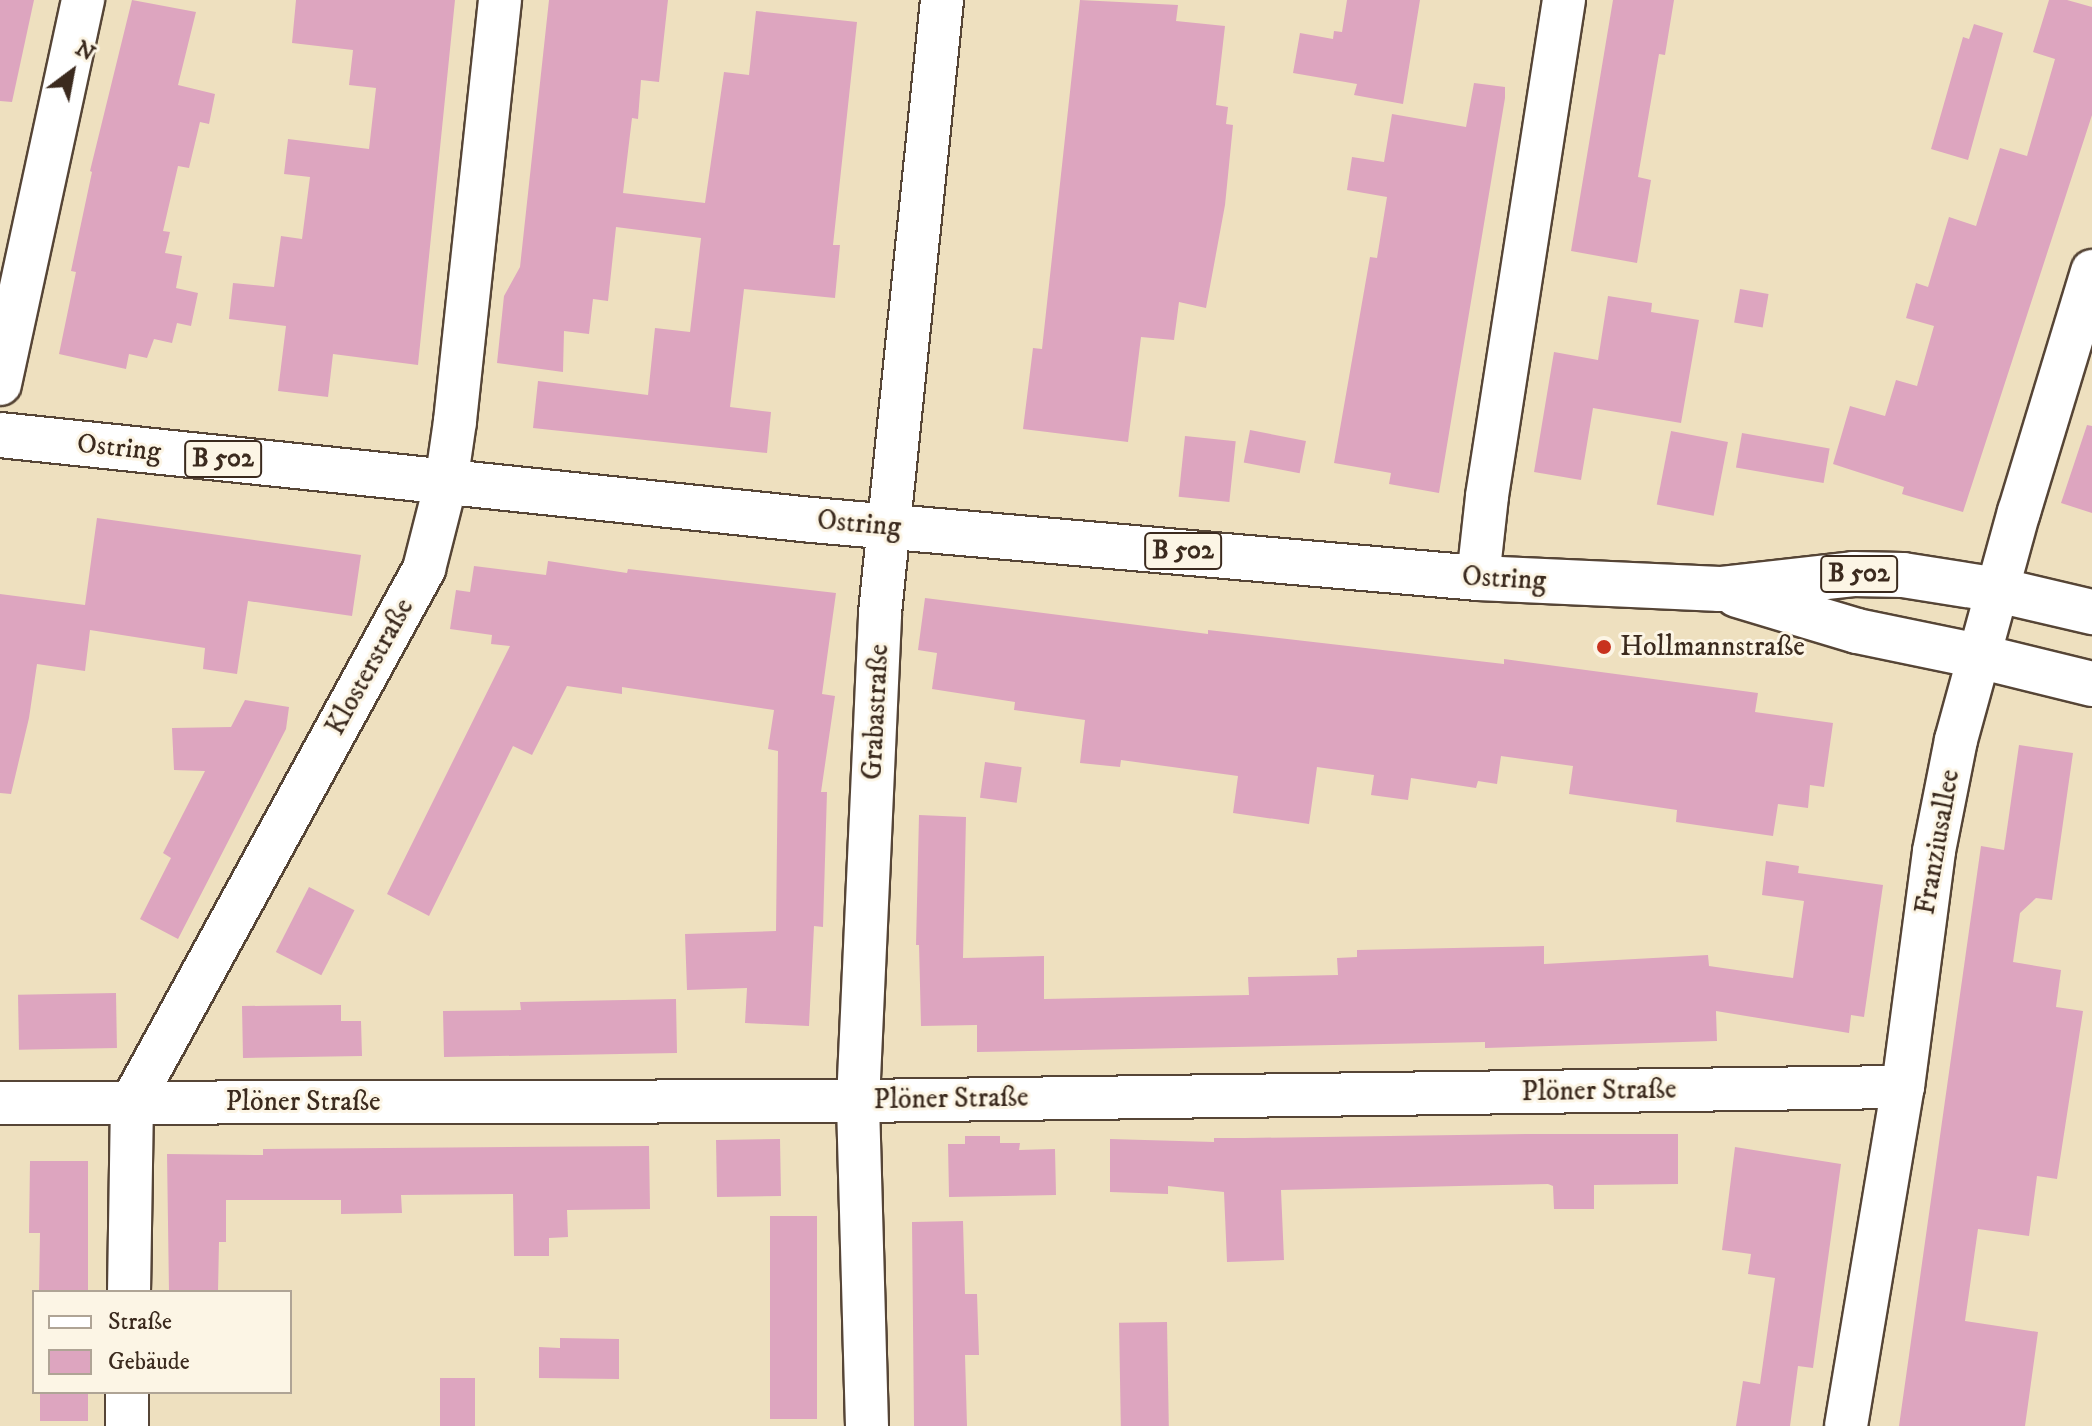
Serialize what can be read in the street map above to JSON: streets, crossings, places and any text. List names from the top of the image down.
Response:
{
  "streets": {
    "main road": ["Ostring", "B 502"],
    "street": [
      "Klosterstraße",
      "Grabastraße",
      "Franziusallee",
      "Plöner Straße"
    ]
  },
  "crossings": [
    ["Ostring", "Klosterstraße"],
    ["Ostring", "Grabastraße"],
    ["Ostring", "Franziusallee"],
    ["Klosterstraße", "Plöner Straße"],
    ["Grabastraße", "Plöner Straße"],
    ["Franziusallee", "Plöner Straße"]
  ],
  "places": ["Hollmannstraße"],
  "legend": ["Straße", "Gebäude"],
  "north": "top right"
}
